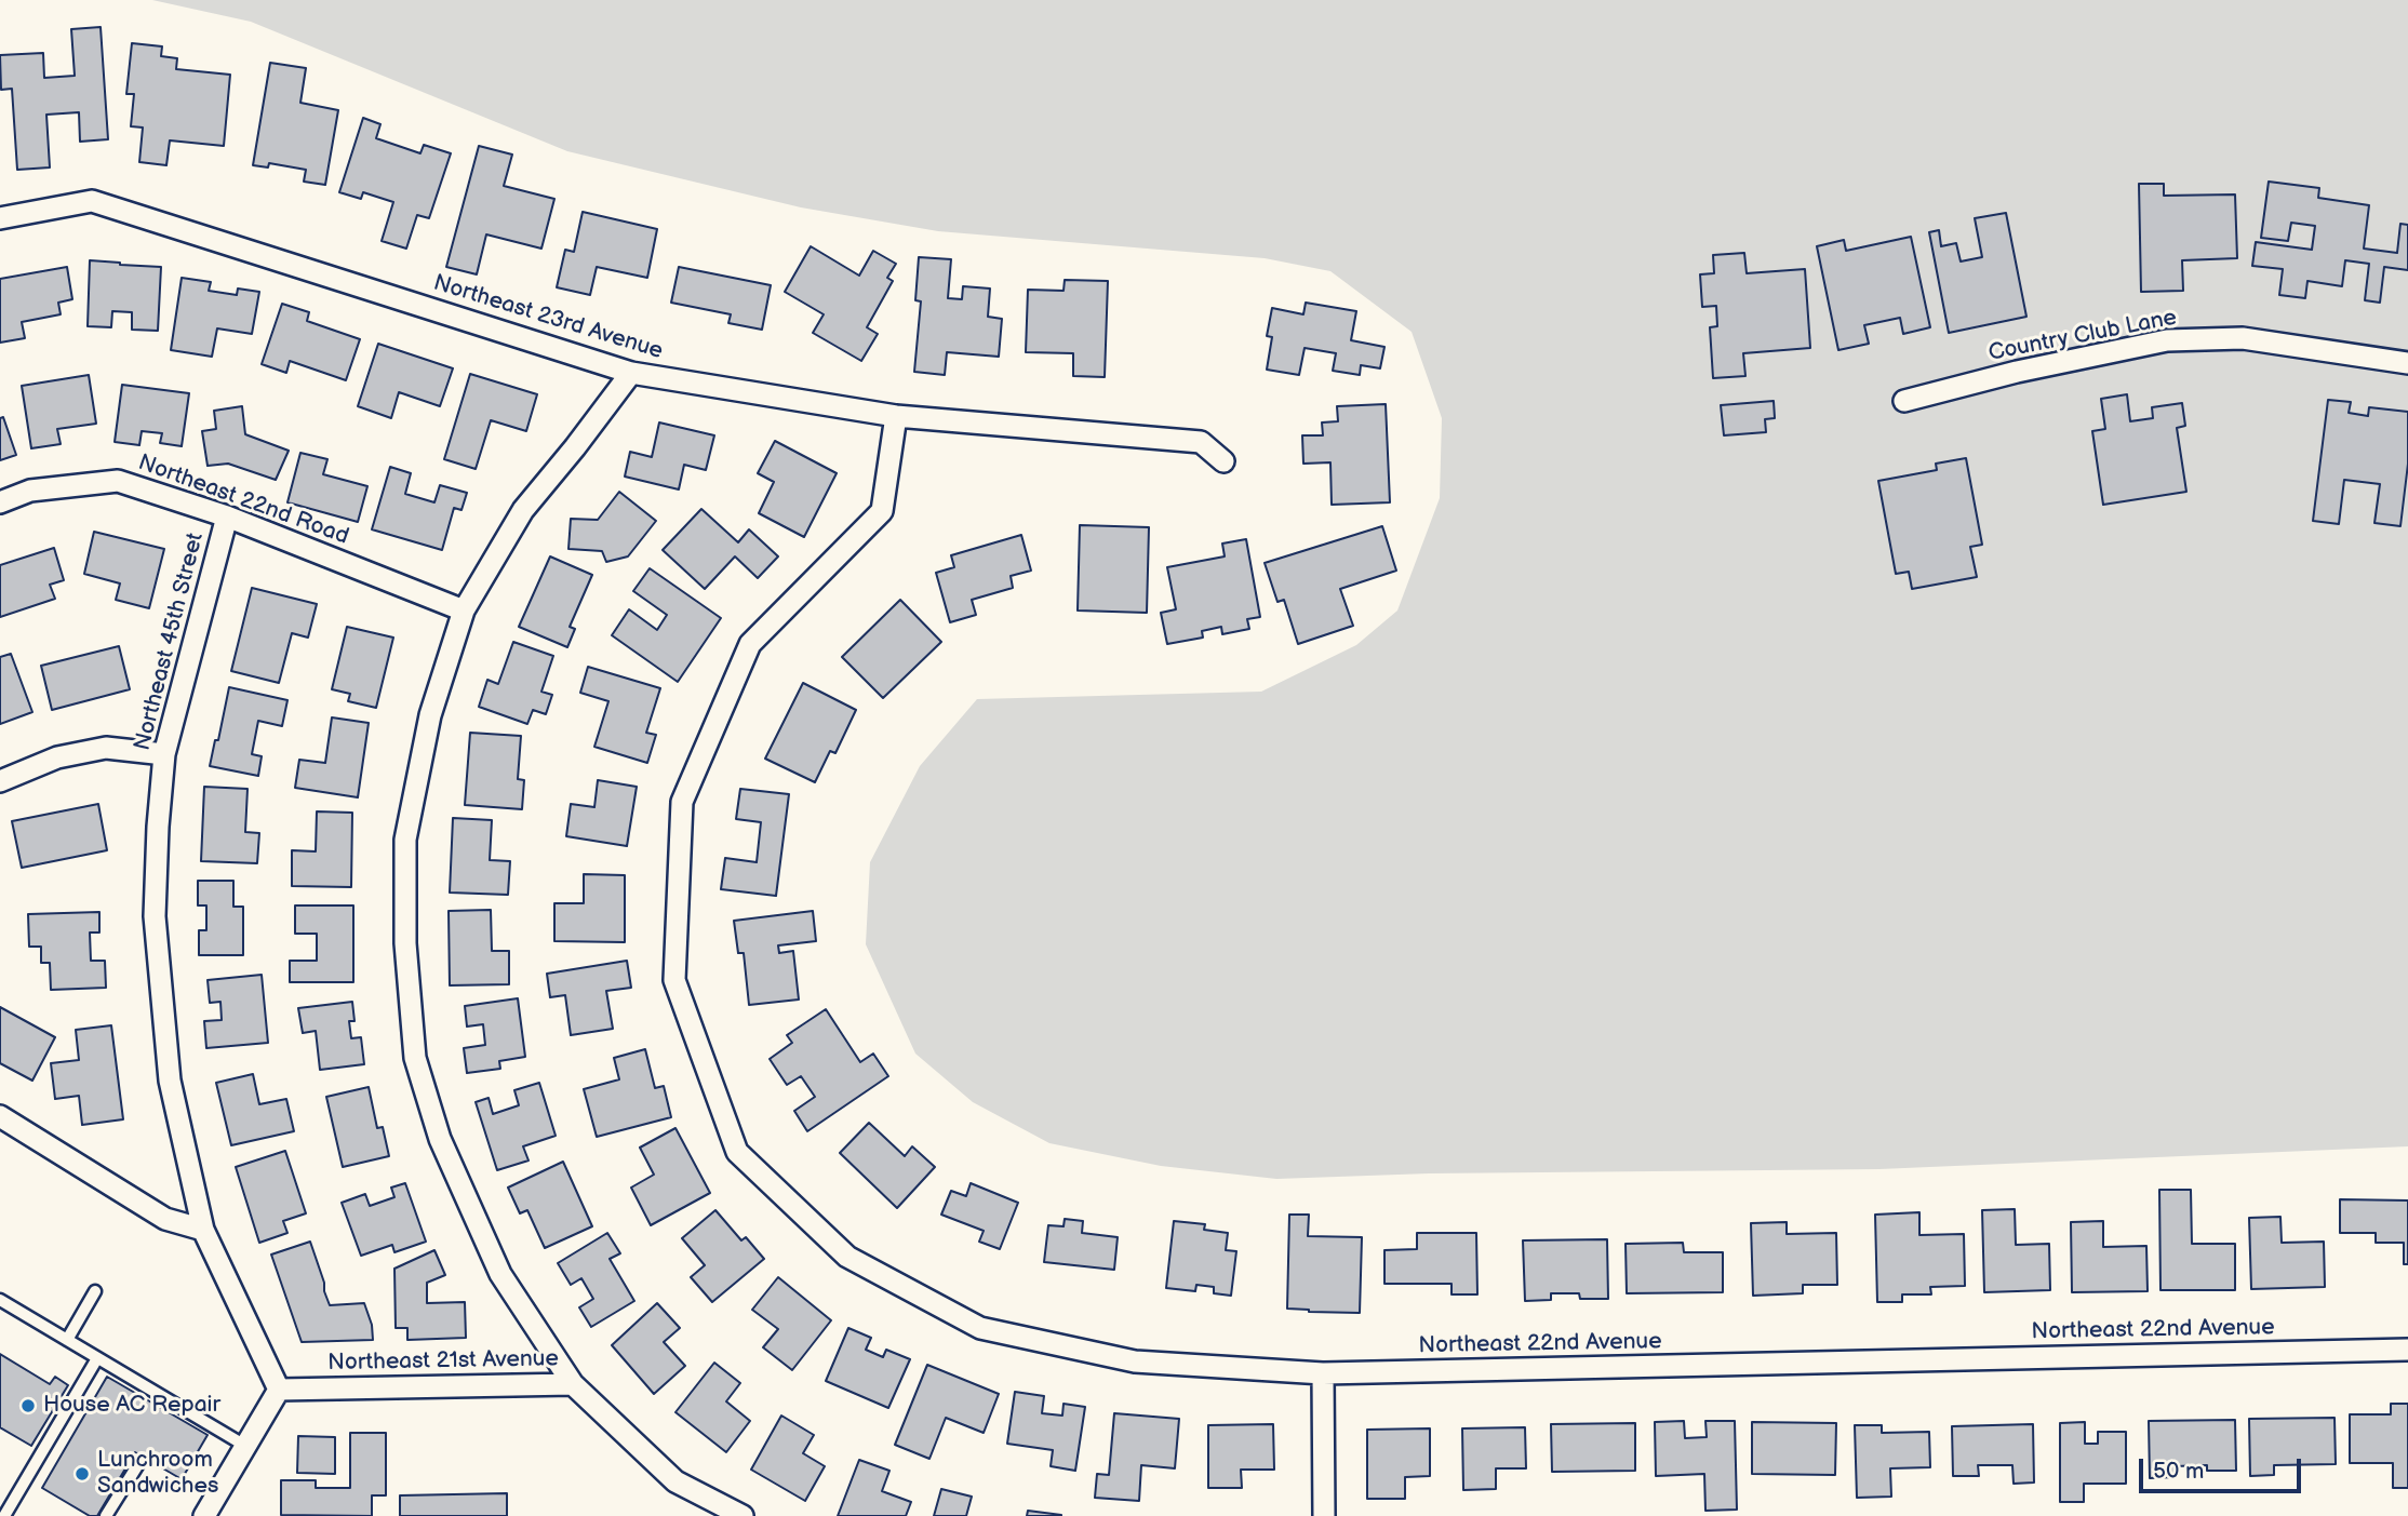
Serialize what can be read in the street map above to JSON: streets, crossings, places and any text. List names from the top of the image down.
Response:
{
  "streets": {
    "street": [
      "Northeast 23rd Avenue",
      "Country Club Lane",
      "Northeast 22nd Road",
      "Northeast 45th Street",
      "Northeast 22nd Avenue",
      "Northeast 21st Avenue"
    ]
  },
  "crossings": [
    ["Northeast 23rd Avenue", "Northeast 22nd Avenue"],
    ["Northeast 22nd Road", "Northeast 45th Street"],
    ["Northeast 45th Street", "Northeast 21st Avenue"]
  ],
  "places": ["House AC Repair", "Lunchroom Sandwiches"],
  "scale_bar": "50 m"
}
